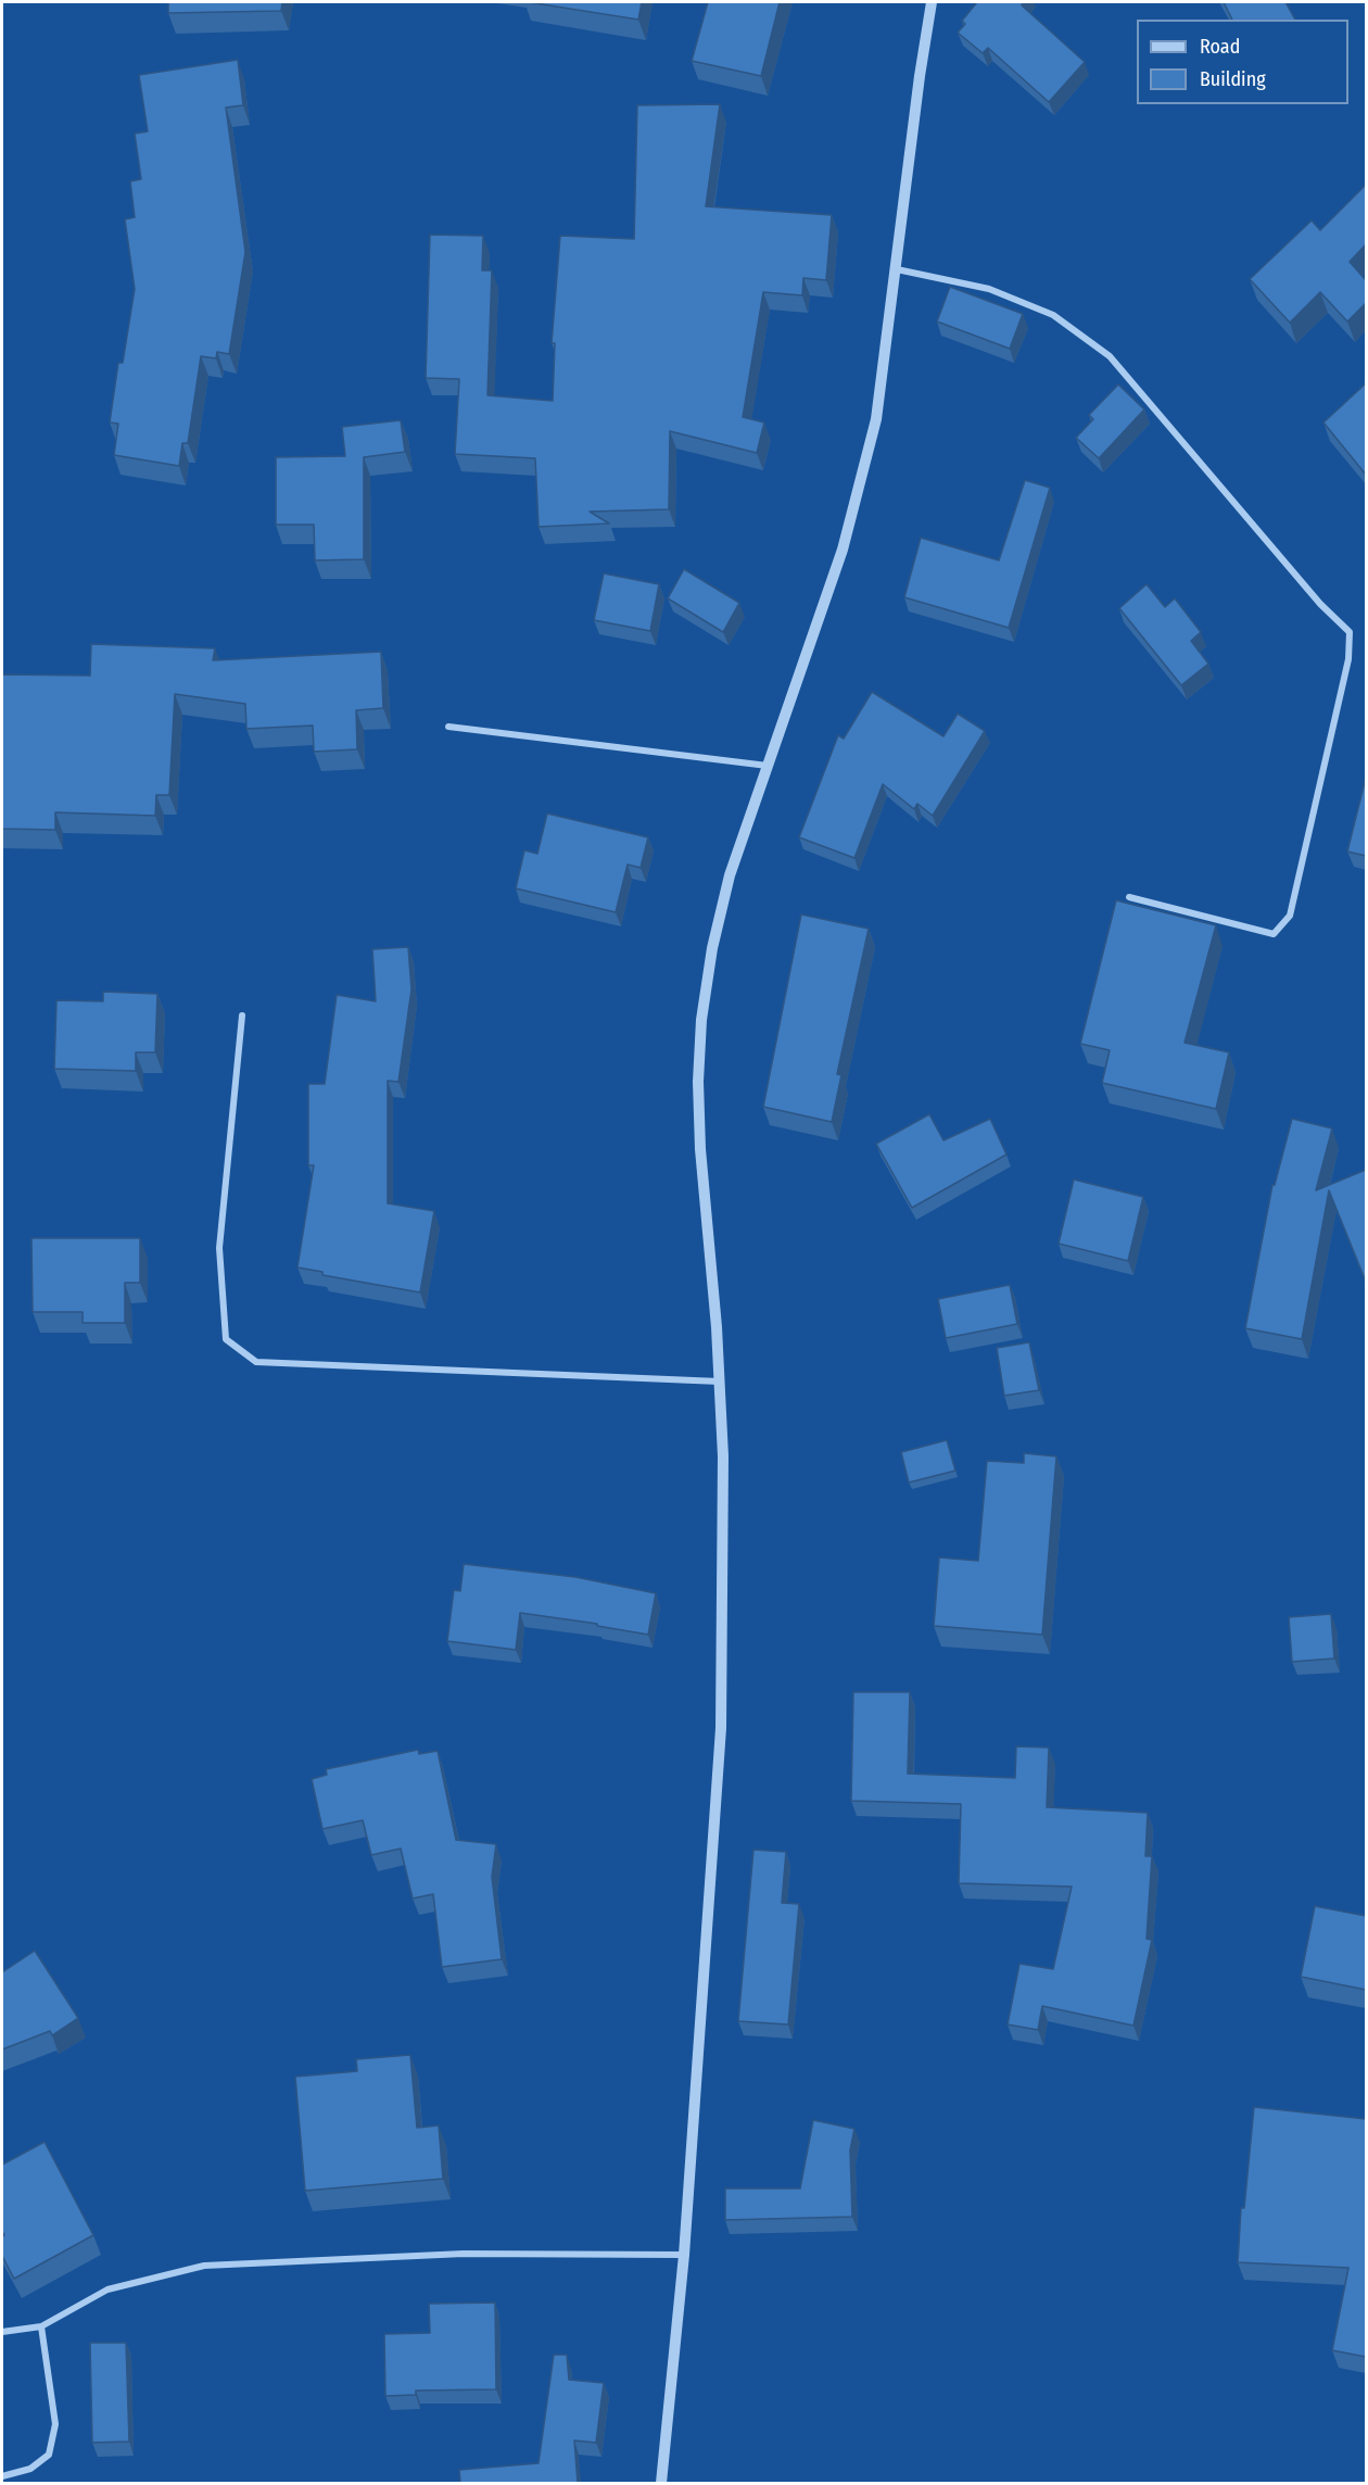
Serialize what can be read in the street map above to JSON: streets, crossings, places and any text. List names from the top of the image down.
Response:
{
  "legend": ["Road", "Building"]
}
